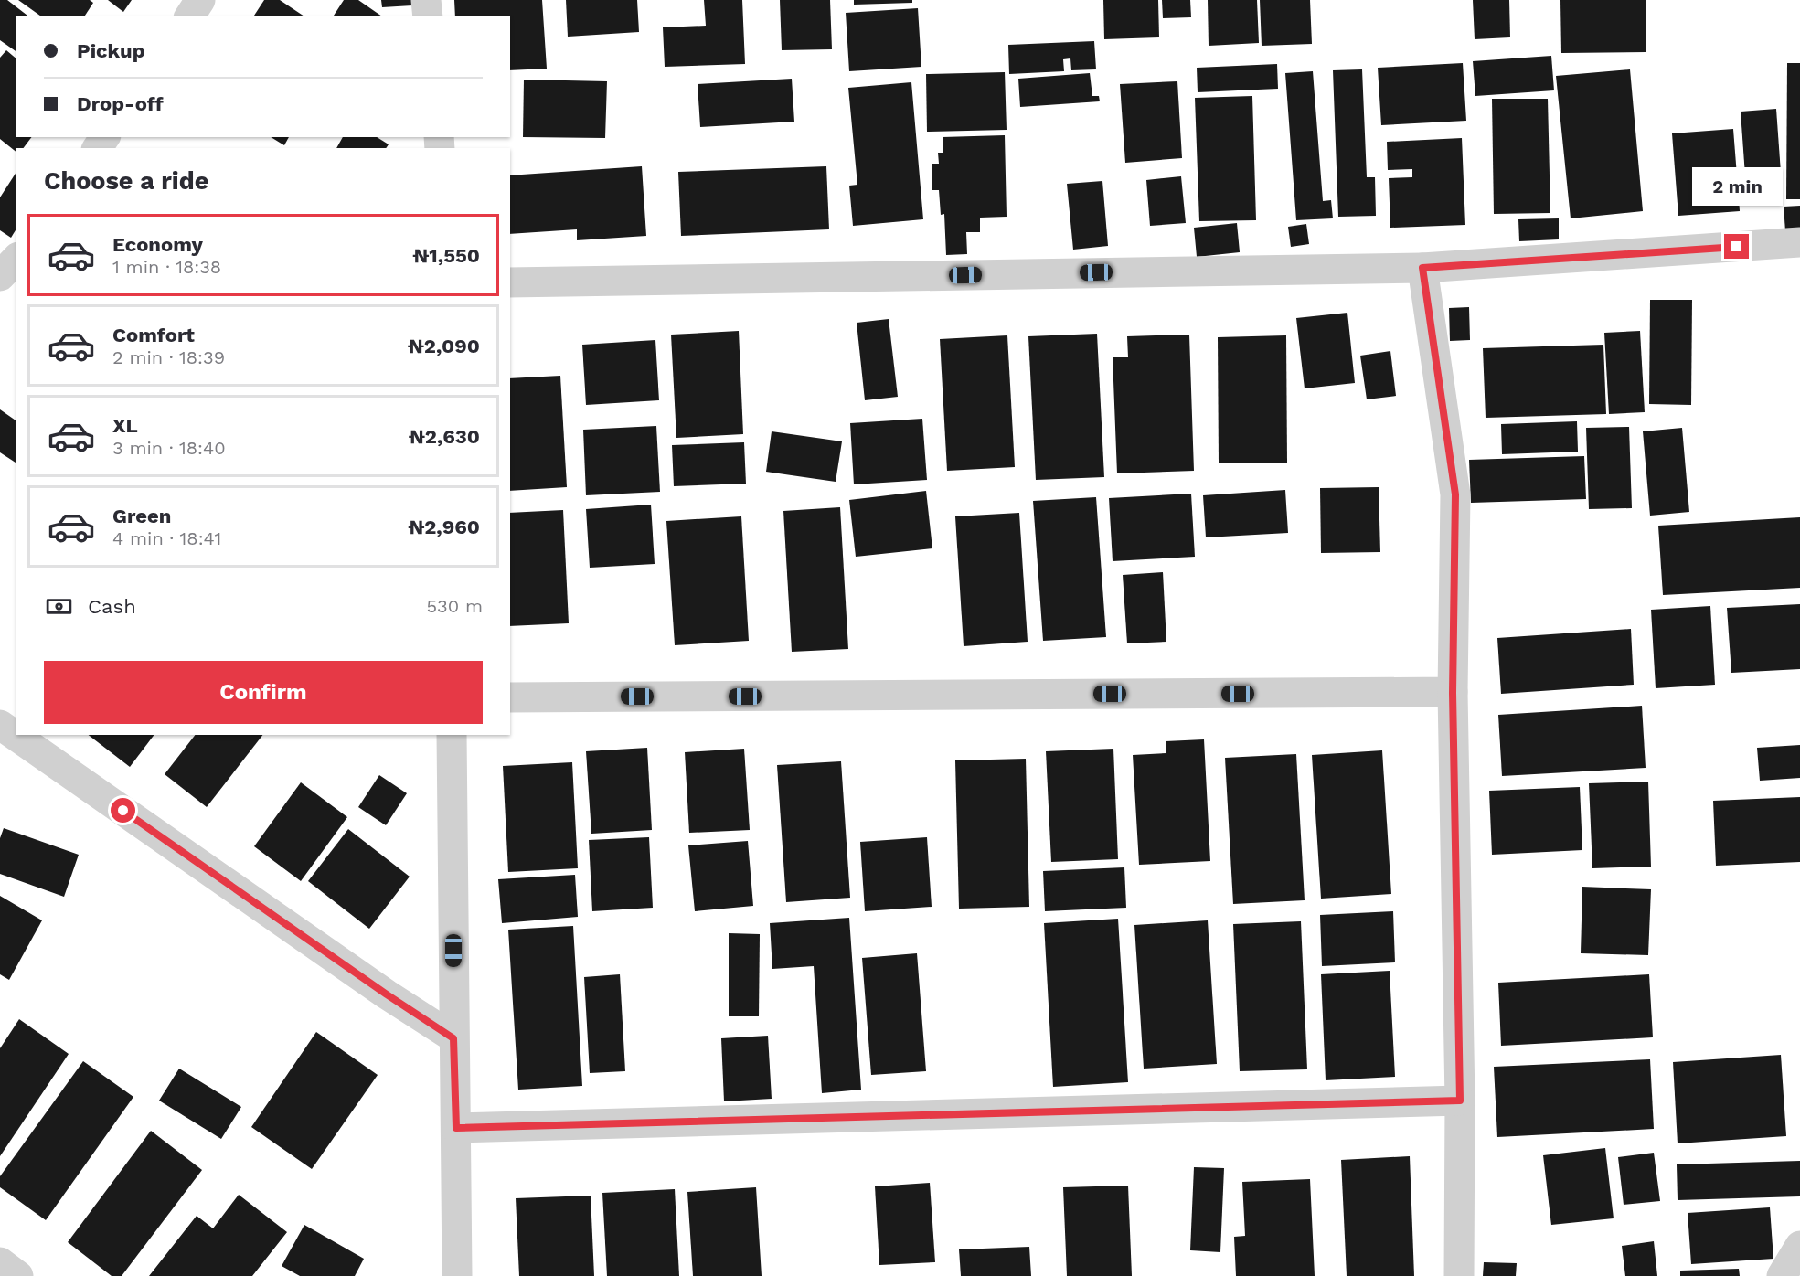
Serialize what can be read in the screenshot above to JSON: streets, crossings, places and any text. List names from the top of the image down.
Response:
{
  "page": {
    "banner": ["Pickup", "Drop-off"],
    "heading": "Choose a ride",
    "bubble": "2 min",
    "list": [
      {
        "name": "Economy",
        "note": "1 min · 18:38",
        "value": "₦1,550"
      },
      {
        "name": "Comfort",
        "note": "2 min · 18:39",
        "value": "₦2,090"
      },
      {
        "name": "XL",
        "note": "3 min · 18:40",
        "value": "₦2,630"
      },
      {
        "name": "Green",
        "note": "4 min · 18:41",
        "value": "₦2,960"
      }
    ],
    "pay": ["Cash", "530 m"],
    "buttons": "Confirm"
  }
}
